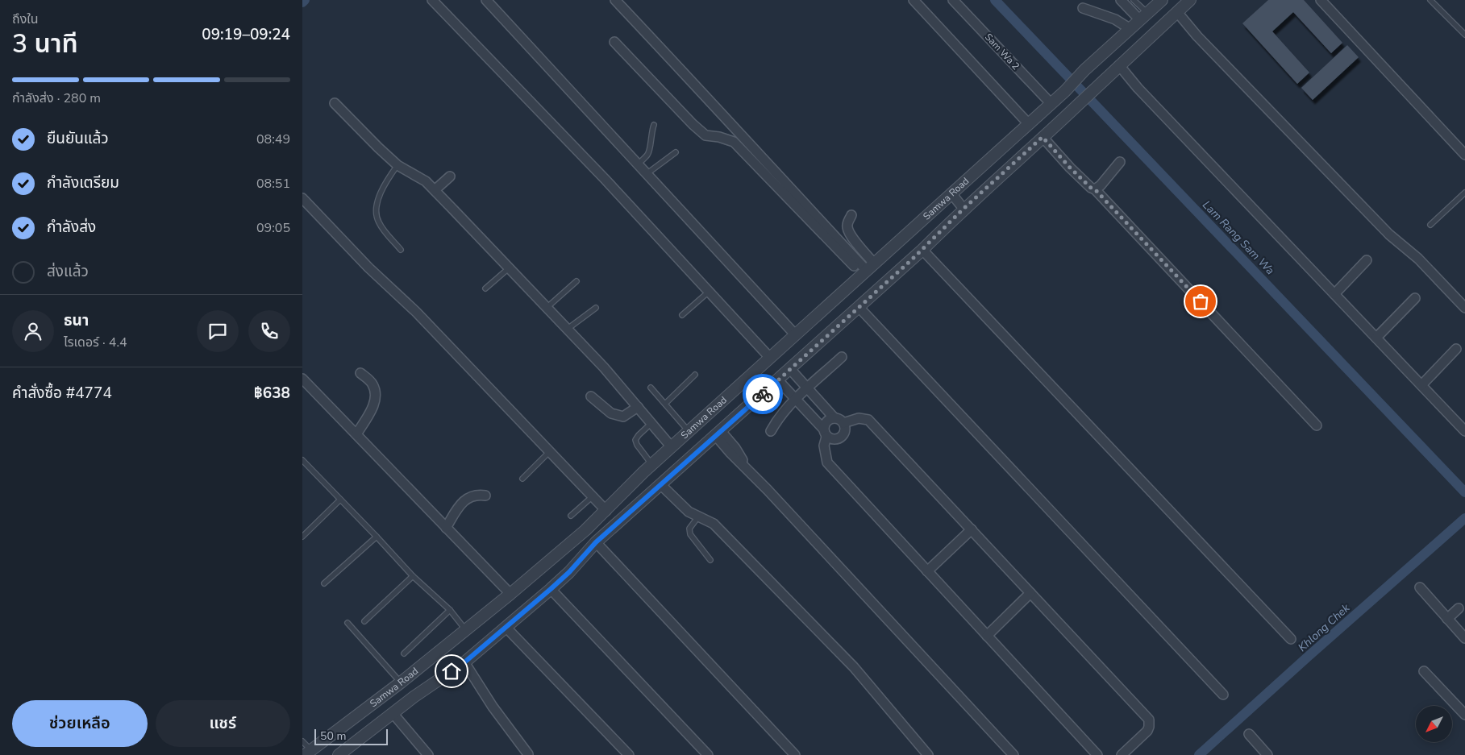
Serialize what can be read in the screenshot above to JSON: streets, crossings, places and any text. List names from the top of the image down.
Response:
{
  "streets": {
    "street": ["Sam Wa 2", "Samwa Road"]
  },
  "crossings": [
    ["Sam Wa 2", "Samwa Road"]
  ],
  "water": ["Lam Rang Sam Wa", "Khlong Chek"],
  "scale_bar": "50 m",
  "north": "bottom left",
  "page": {
    "heading": ["3 นาที", "ถึงใน", "09:19–09:24"],
    "panel": [
      "ธนา",
      "ไรเดอร์ · 4.4",
      "คำสั่งซื้อ #4774",
      "฿638"
    ],
    "bar": "กำลังส่ง · 280 m",
    "list": [
      ["ยืนยันแล้ว", "08:49"],
      ["กำลังเตรียม", "08:51"],
      ["กำลังส่ง", "09:05"],
      "ส่งแล้ว"
    ],
    "buttons": ["ช่วยเหลือ", "แชร์"],
    "scale": "50 m"
  }
}
